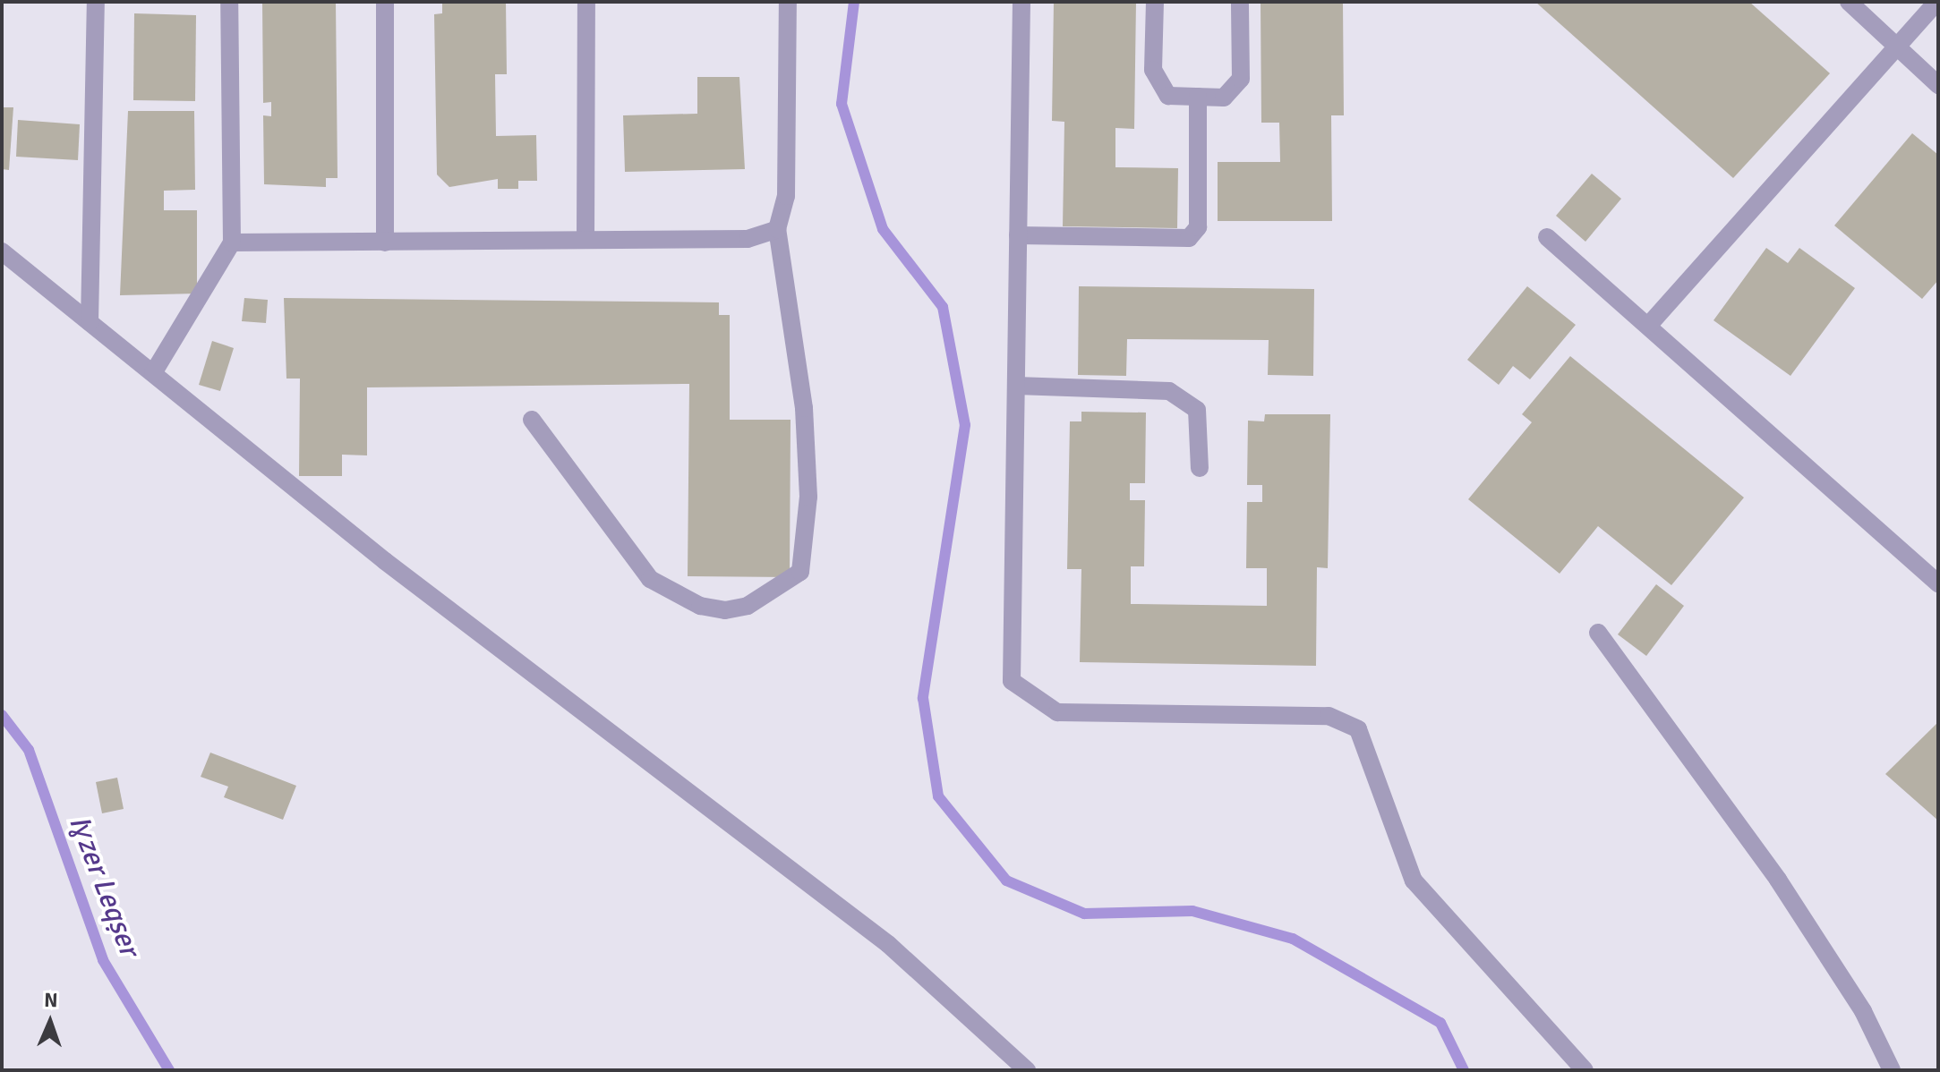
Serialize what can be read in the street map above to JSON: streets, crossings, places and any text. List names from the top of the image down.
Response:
{
  "water": ["Iɣzer Leqṣer"],
  "north": "top"
}
